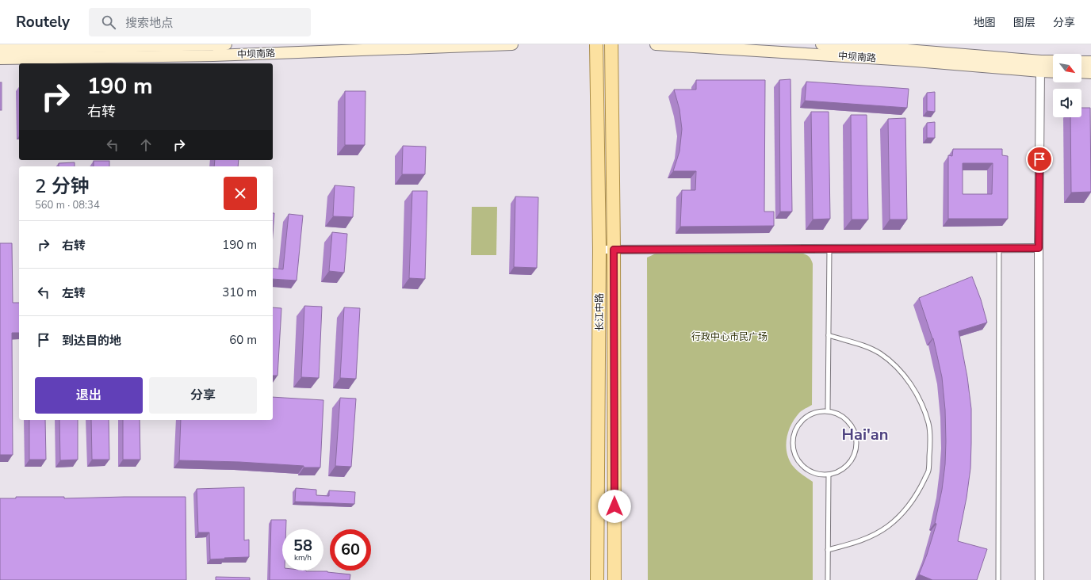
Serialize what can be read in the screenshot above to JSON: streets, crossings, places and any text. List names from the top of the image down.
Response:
{
  "streets": {
    "main road": ["中坝南路", "长江中路"]
  },
  "districts": ["Hai'an"],
  "parks": ["行政中心市民广场"],
  "north": "bottom right",
  "page": {
    "header": "Routely",
    "search": "搜索地点",
    "nav": ["地图", "图层", "分享"],
    "turn": ["190 m", "右转"],
    "heading": ["2 分钟", "560 m · 08:34"],
    "list": [
      {
        "name": "右转",
        "value": "190 m"
      },
      {
        "name": "左转",
        "value": "310 m"
      },
      {
        "name": "到达目的地",
        "value": "60 m"
      }
    ],
    "buttons": ["退出", "分享"],
    "speed": "58 km/h",
    "limit": "60"
  }
}
